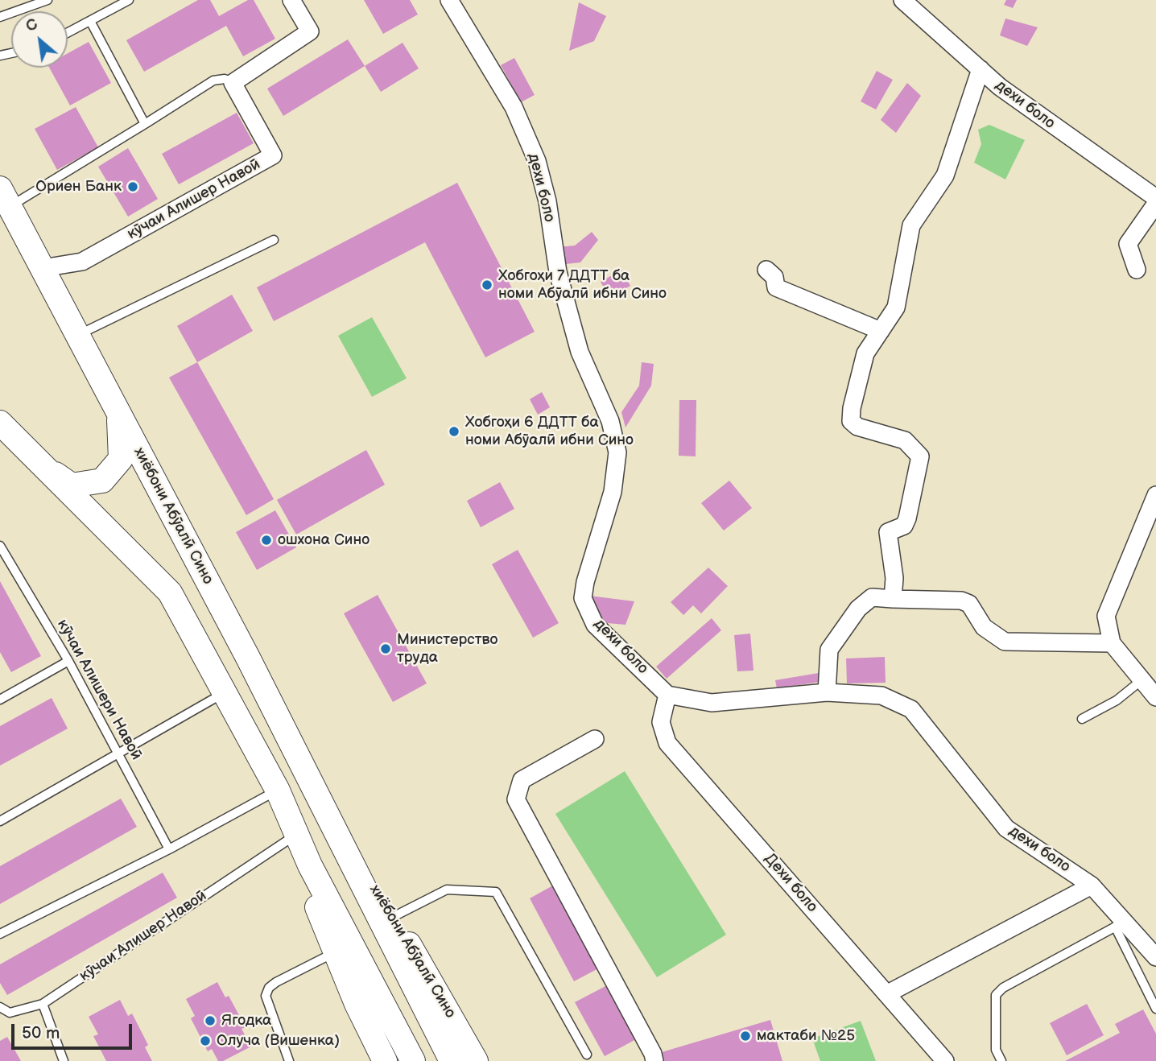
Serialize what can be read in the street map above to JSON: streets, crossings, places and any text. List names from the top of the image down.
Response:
{
  "streets": {
    "main road": ["хиёбони Абӯалӣ Сино"],
    "street": ["дехи боло", "кӯчаи Алишер Навоӣ", "Дехи боло"],
    "lane": ["кӯчаи Алишери Навоӣ"]
  },
  "crossings": [
    ["дехи боло", "Дехи боло"],
    ["кӯчаи Алишер Навоӣ", "хиёбони Абӯалӣ Сино"]
  ],
  "places": [
    "Ориен Банк",
    "Хобгоҳи 7 ДДТТ ба номи Абӯалӣ ибни Сино",
    "Хобгоҳи 6 ДДТТ ба номи Абӯалӣ ибни Сино",
    "ошхона Сино",
    "Министерство труда",
    "Ягодка",
    "мактаби №25",
    "Олуча (Вишенка)"
  ],
  "scale_bar": "50 m",
  "north": "top left"
}
